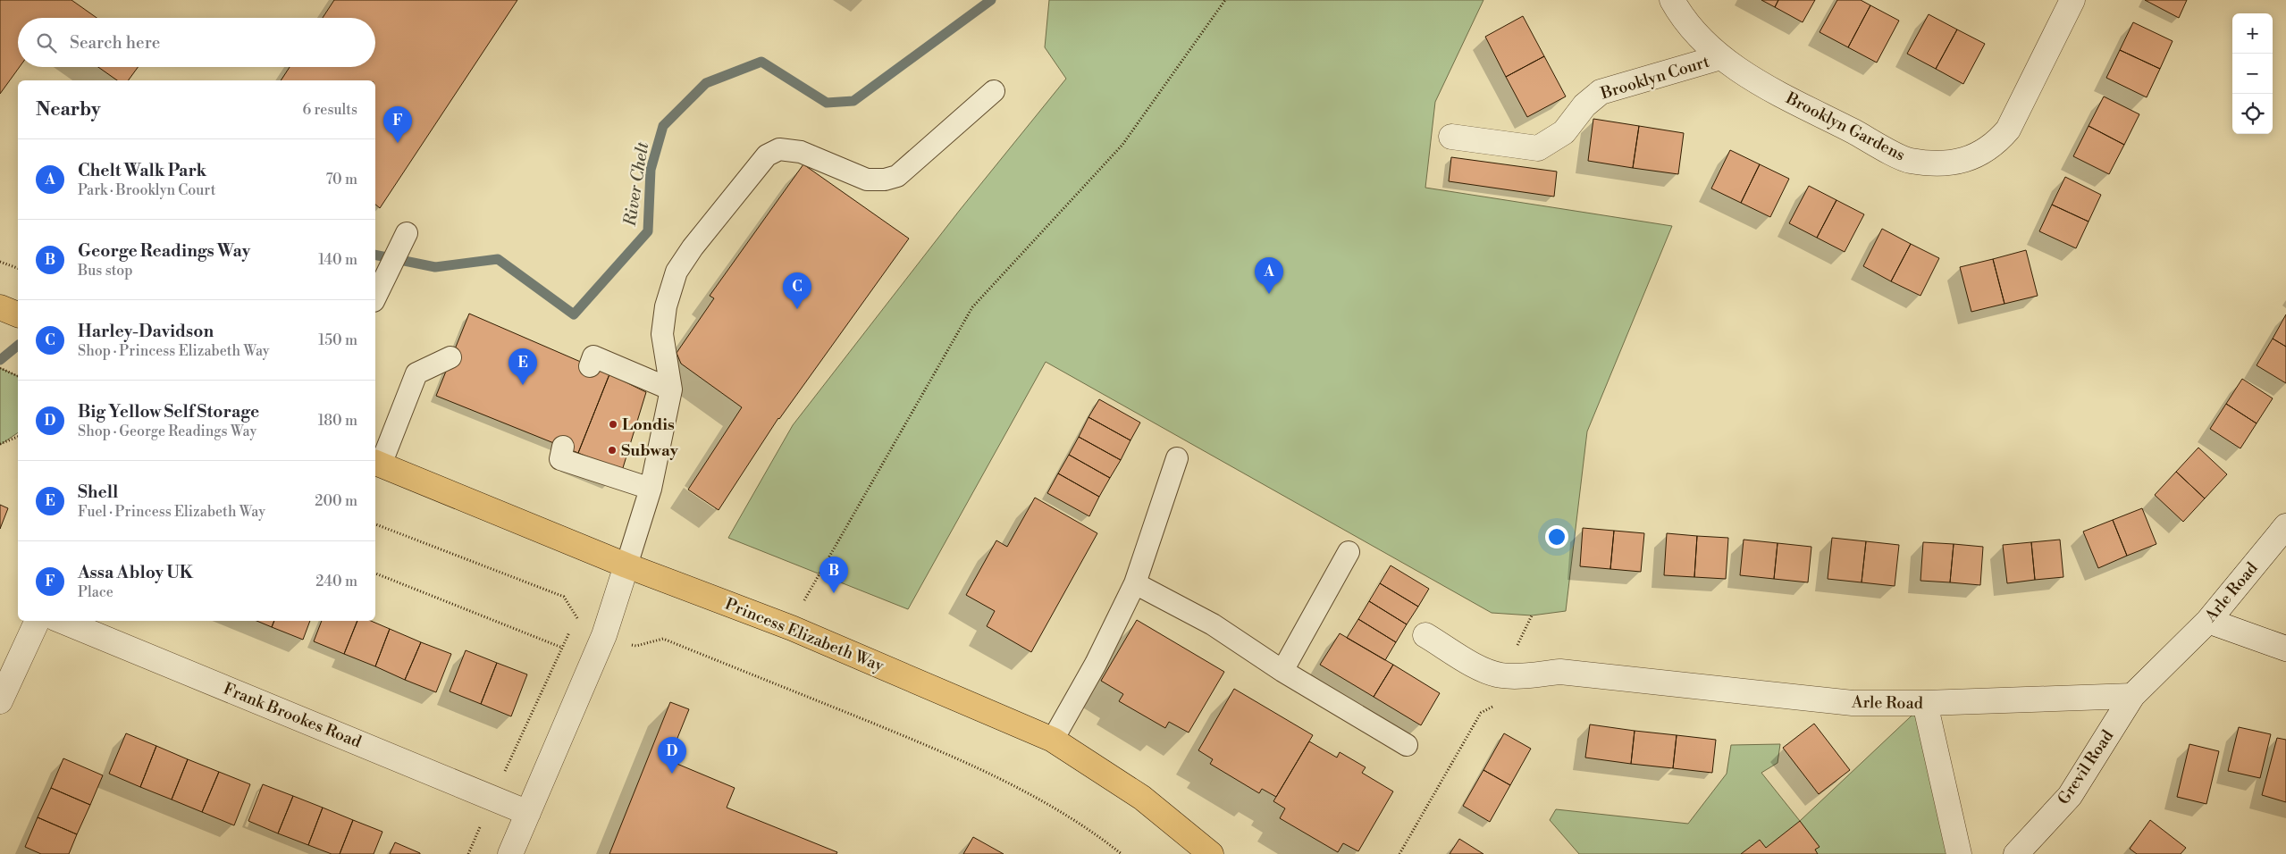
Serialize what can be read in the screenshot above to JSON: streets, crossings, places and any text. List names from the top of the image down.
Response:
{
  "streets": {
    "main road": ["Princess Elizabeth Way"],
    "street": [
      "Brooklyn Court",
      "Brooklyn Gardens",
      "Arle Road",
      "Frank Brookes Road",
      "Grevil Road"
    ]
  },
  "crossings": [
    ["Brooklyn Court", "Brooklyn Gardens"],
    ["Arle Road", "Grevil Road"]
  ],
  "water": ["River Chelt"],
  "places": ["Londis", "Subway"],
  "page": {
    "map_buttons": ["+", "−"],
    "search": "Search here",
    "heading": ["Nearby", "6 results"],
    "pins": [
      "F",
      "A",
      "C",
      "E",
      "B",
      "D"
    ],
    "list": [
      {
        "mark": "A",
        "name": "Chelt Walk Park",
        "note": "Park · Brooklyn Court",
        "value": "70 m"
      },
      {
        "mark": "B",
        "name": "George Readings Way",
        "note": "Bus stop",
        "value": "140 m"
      },
      {
        "mark": "C",
        "name": "Harley-Davidson",
        "note": "Shop · Princess Elizabeth Way",
        "value": "150 m"
      },
      {
        "mark": "D",
        "name": "Big Yellow Self Storage",
        "note": "Shop · George Readings Way",
        "value": "180 m"
      },
      {
        "mark": "E",
        "name": "Shell",
        "note": "Fuel · Princess Elizabeth Way",
        "value": "200 m"
      },
      {
        "mark": "F",
        "name": "Assa Abloy UK",
        "note": "Place",
        "value": "240 m"
      }
    ]
  }
}
